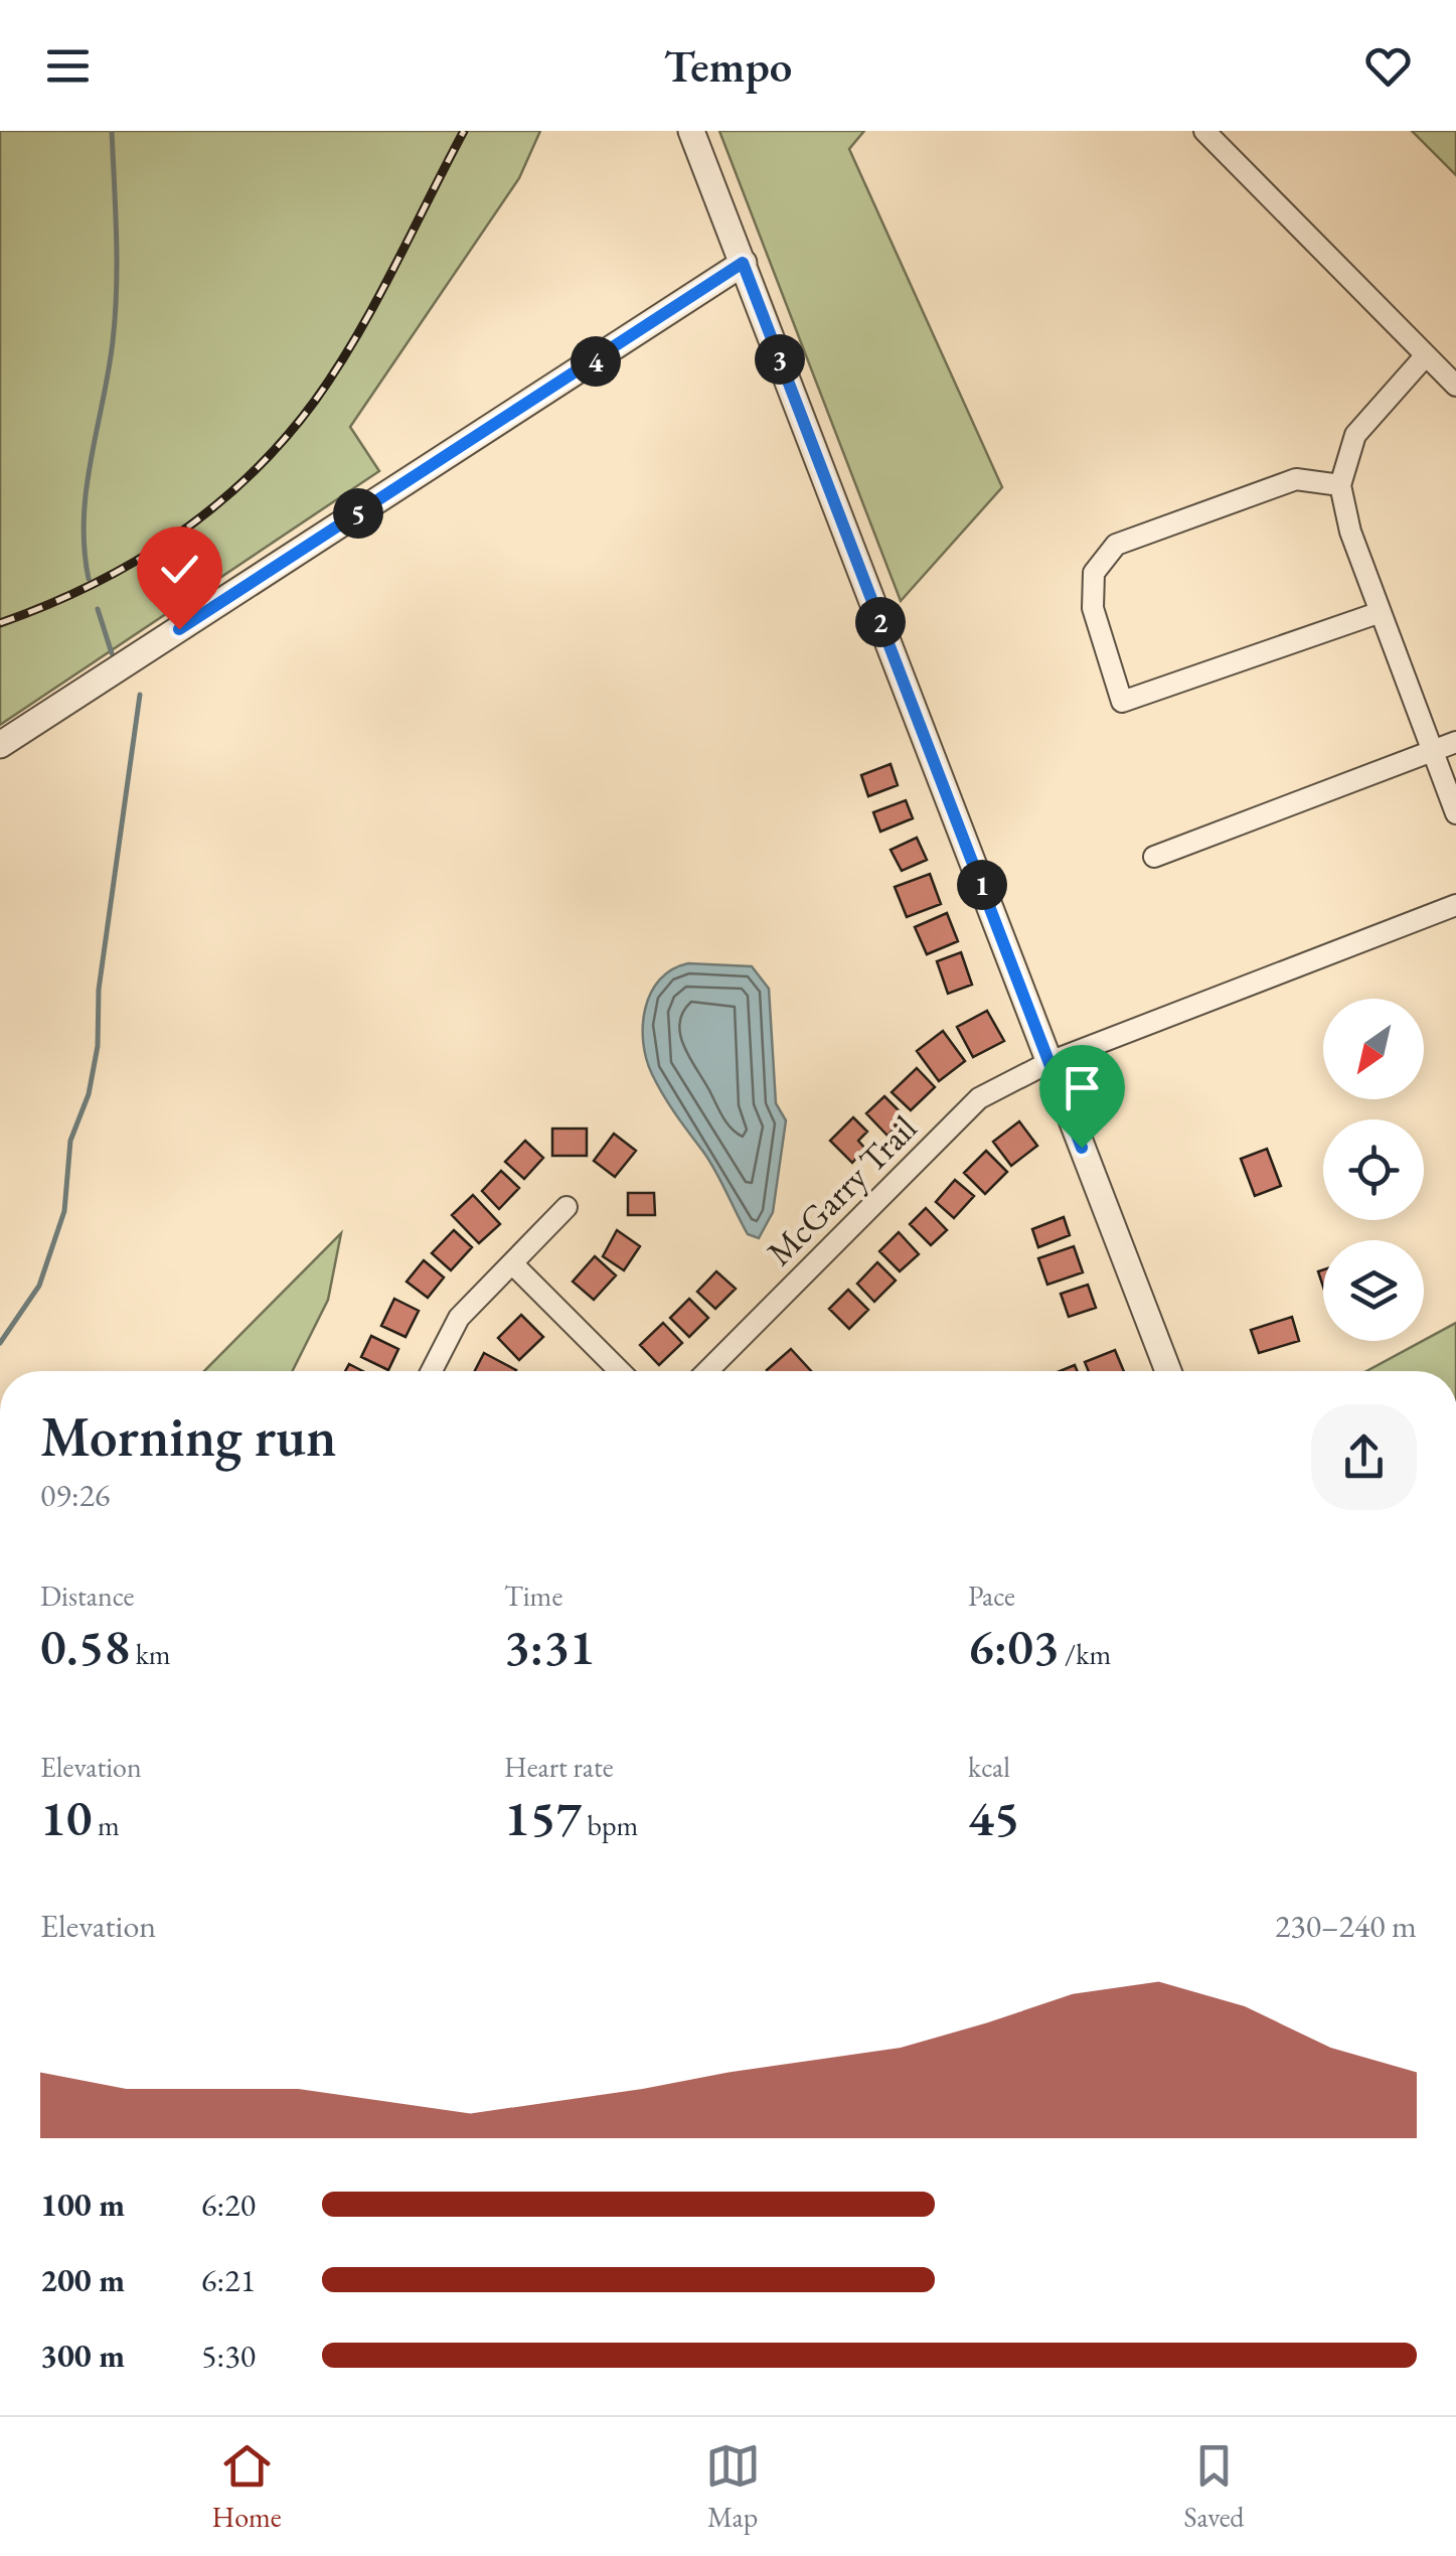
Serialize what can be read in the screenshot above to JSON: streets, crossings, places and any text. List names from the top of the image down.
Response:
{
  "streets": {
    "street": ["McGarry Trail"]
  },
  "north": "bottom left",
  "page": {
    "header": "Tempo",
    "pins": [
      "3",
      "4",
      "5",
      "2",
      "1"
    ],
    "heading": ["Morning run", "09:26"],
    "stats": [
      ["Distance", "0.58 km"],
      ["Time", "3:31"],
      ["Pace", "6:03 /km"],
      ["Elevation", "10 m"],
      ["Heart rate", "157 bpm"],
      ["kcal", "45"]
    ],
    "chart": ["Elevation", "230–240 m"],
    "list": [
      {
        "name": "100 m",
        "note": "6:20"
      },
      {
        "name": "200 m",
        "note": "6:21"
      },
      {
        "name": "300 m",
        "note": "5:30"
      }
    ],
    "tabs": ["Home", "Map", "Saved"]
  }
}
